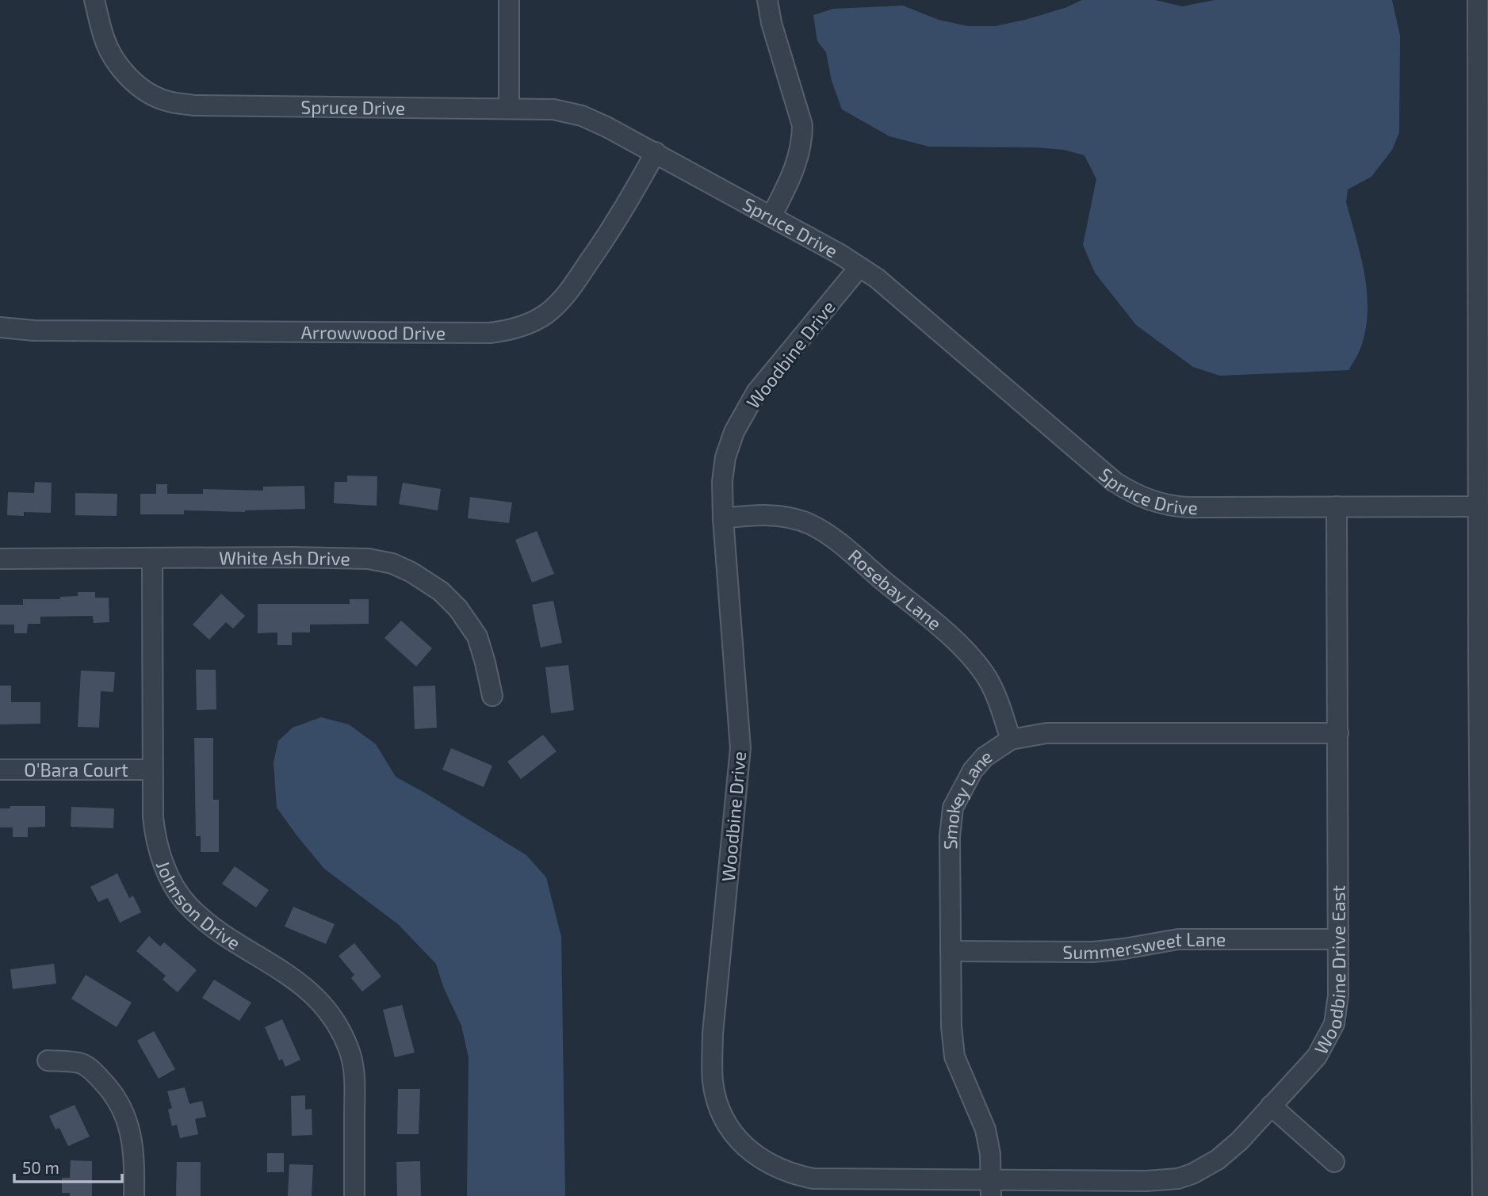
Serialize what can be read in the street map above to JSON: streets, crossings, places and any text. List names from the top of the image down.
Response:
{
  "streets": {
    "street": [
      "Spruce Drive",
      "Arrowwood Drive",
      "Woodbine Drive",
      "White Ash Drive",
      "Rosebay Lane",
      "O'Bara Court",
      "Smokey Lane",
      "Johnson Drive",
      "Summersweet Lane",
      "Woodbine Drive East"
    ]
  },
  "crossings": [
    ["Spruce Drive", "Arrowwood Drive"],
    ["Spruce Drive", "Woodbine Drive"],
    ["Spruce Drive", "Woodbine Drive East"],
    ["Woodbine Drive", "Rosebay Lane"],
    ["Woodbine Drive", "Smokey Lane"],
    ["Woodbine Drive", "Woodbine Drive East"],
    ["White Ash Drive", "Johnson Drive"],
    ["Rosebay Lane", "Smokey Lane"],
    ["O'Bara Court", "Johnson Drive"],
    ["Smokey Lane", "Summersweet Lane"],
    ["Smokey Lane", "Woodbine Drive East"],
    ["Summersweet Lane", "Woodbine Drive East"]
  ],
  "scale_bar": "50 m"
}
